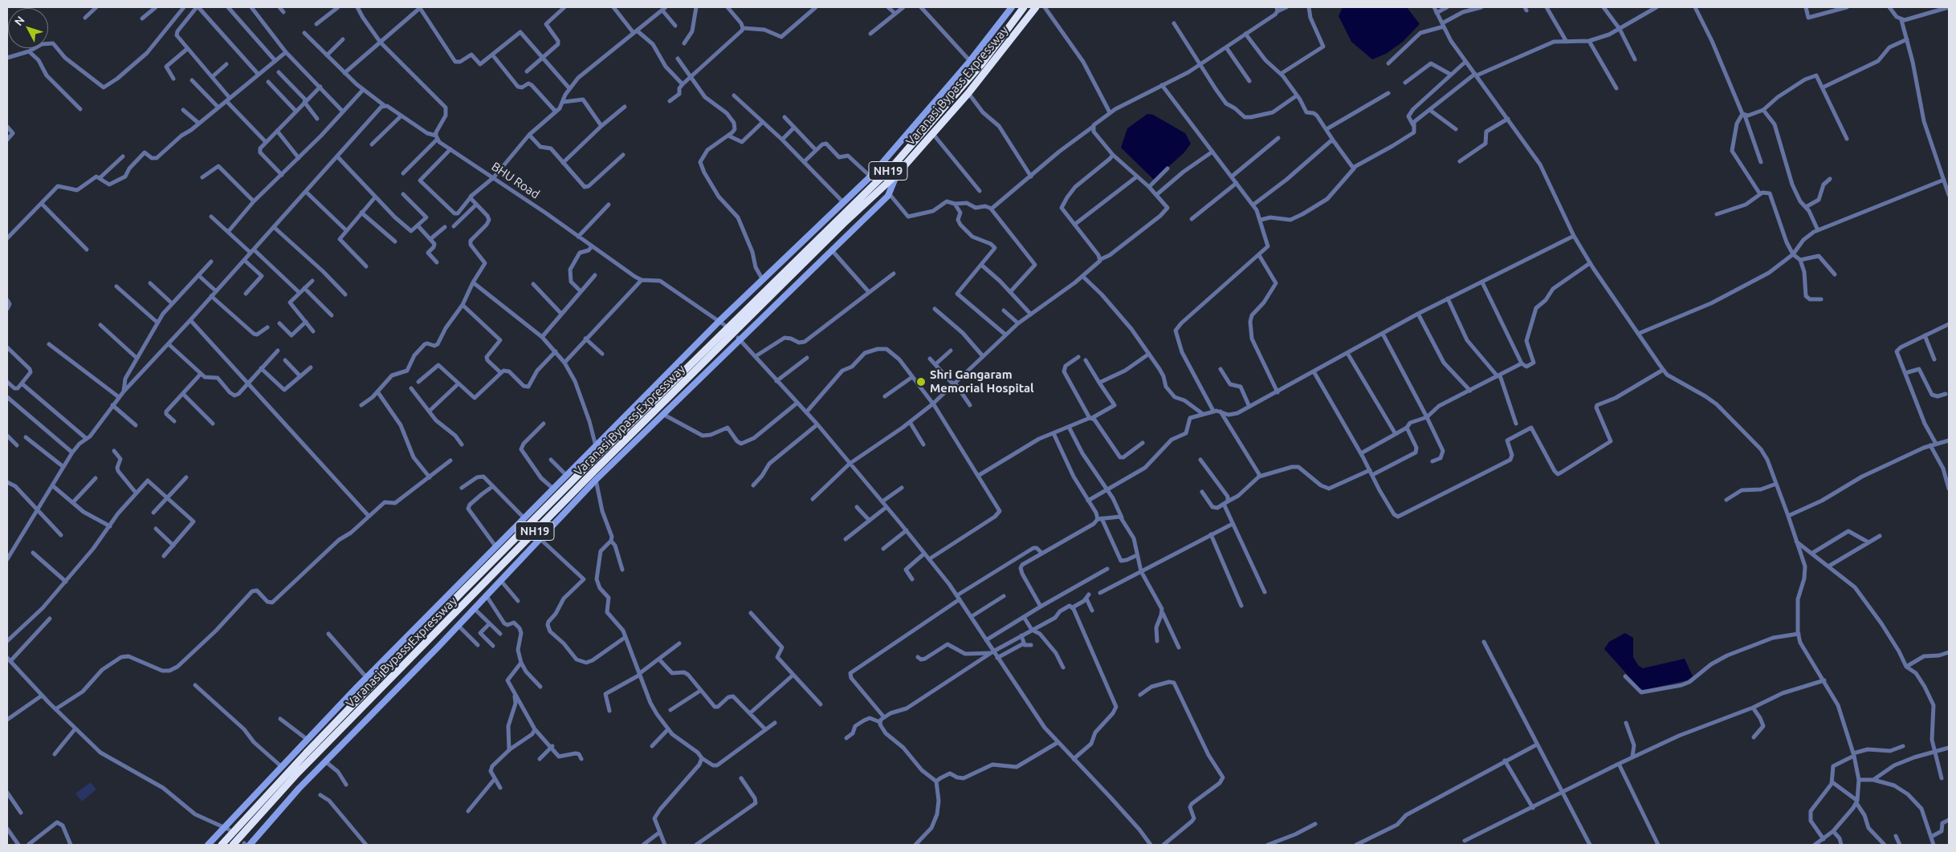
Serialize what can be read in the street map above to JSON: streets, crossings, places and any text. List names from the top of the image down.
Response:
{
  "streets": {
    "highway": ["Varanasi Bypass Expressway", "NH19"],
    "street": ["BHU Road"]
  },
  "places": ["Shri Gangaram Memorial Hospital"],
  "north": "top left"
}
